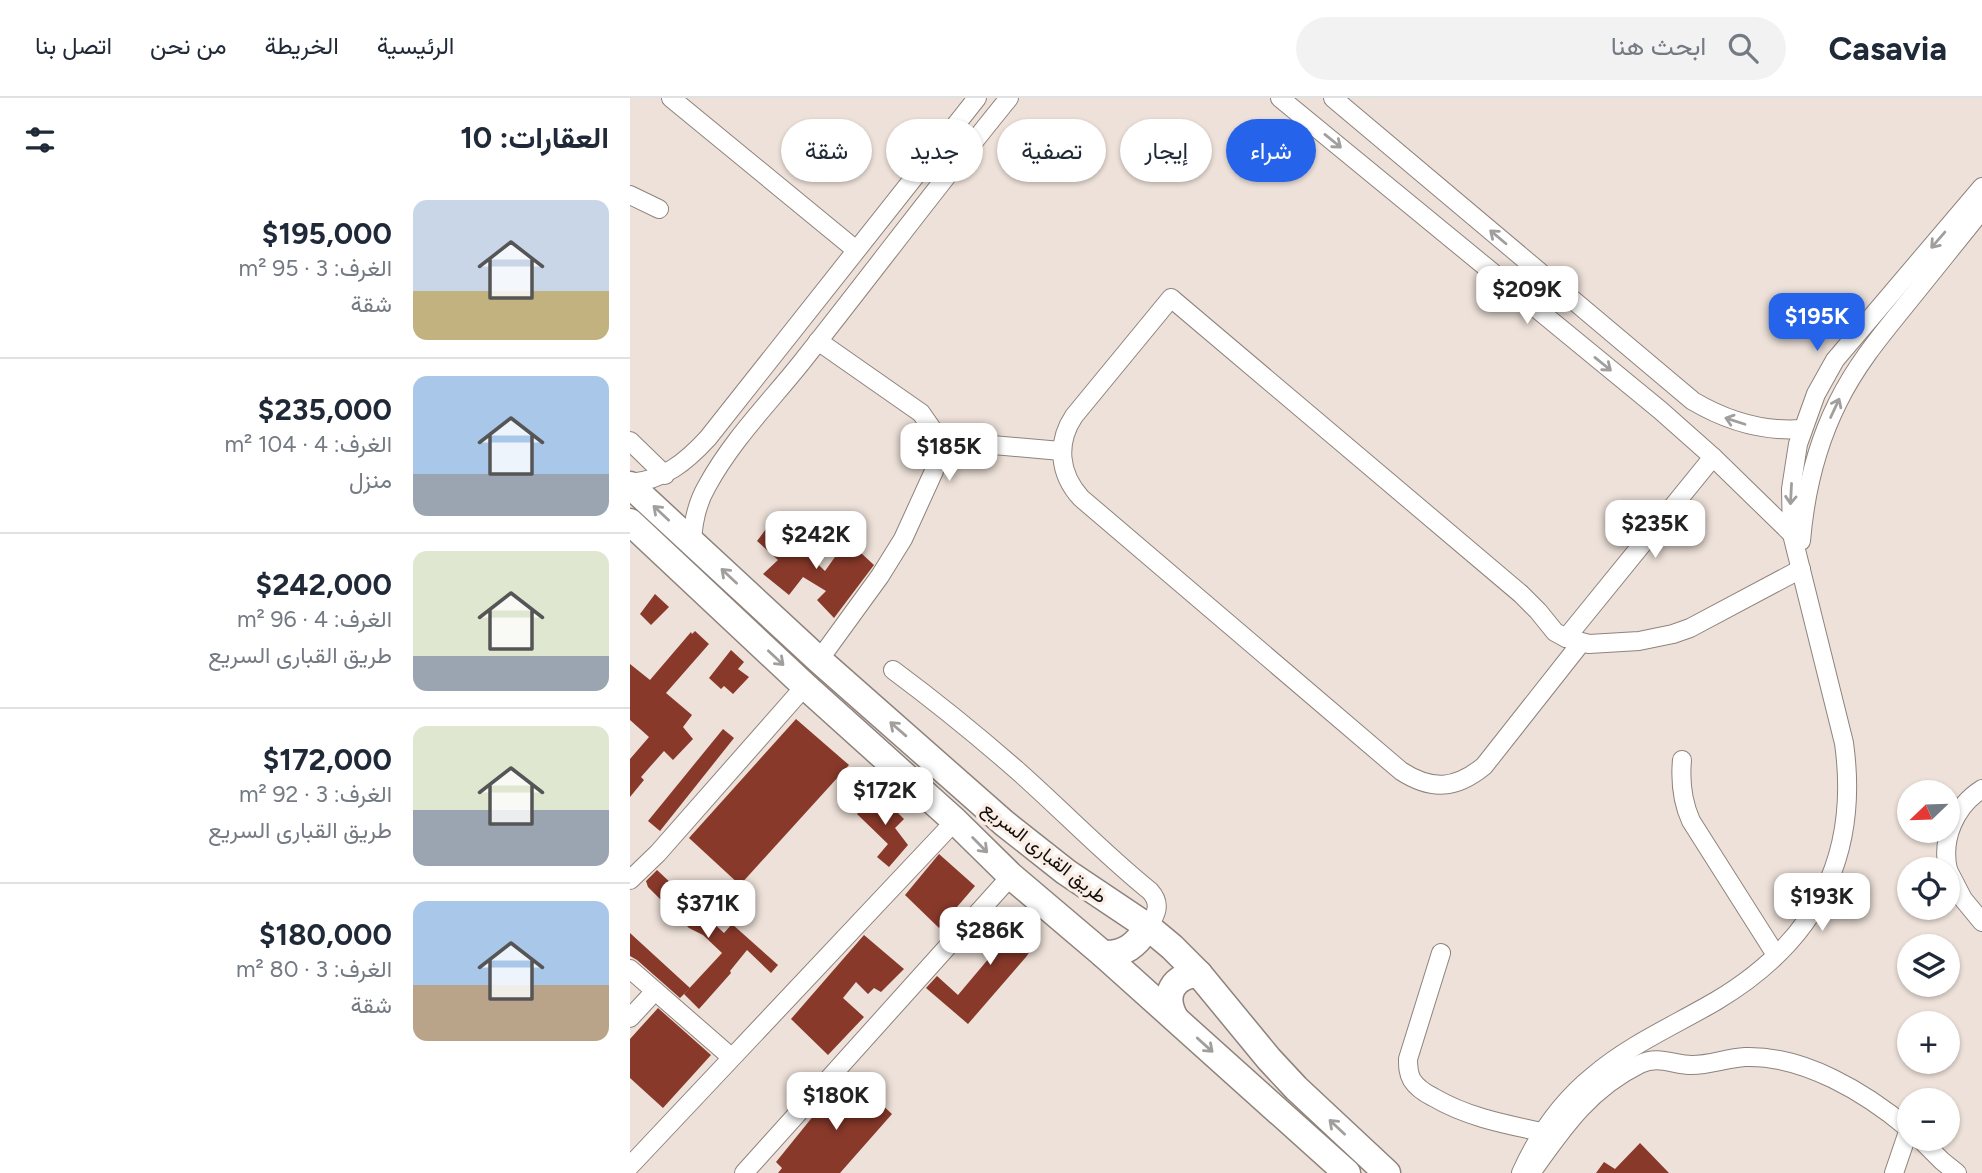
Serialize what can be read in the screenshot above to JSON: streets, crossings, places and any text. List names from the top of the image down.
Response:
{
  "streets": {
    "highway": ["طريق القبارى السريع"]
  },
  "north": "bottom left",
  "page": {
    "header": "Casavia",
    "search": "ابحث هنا",
    "nav": [
      "الرئيسية",
      "الخريطة",
      "من نحن",
      "اتصل بنا"
    ],
    "heading": "العقارات: 10",
    "chip": [
      "شراء",
      "إيجار",
      "تصفية",
      "جديد",
      "شقة"
    ],
    "list": [
      {
        "name": "$195,000",
        "note": "الغرف: 3 · 95 m² · شقة"
      },
      {
        "name": "$235,000",
        "note": "الغرف: 4 · 104 m² · منزل"
      },
      {
        "name": "$242,000",
        "note": "الغرف: 4 · 96 m² · طريق القبارى السريع"
      },
      {
        "name": "$172,000",
        "note": "الغرف: 3 · 92 m² · طريق القبارى السريع"
      },
      {
        "name": "$180,000",
        "note": "الغرف: 3 · 80 m² · شقة"
      }
    ],
    "price": [
      "$209K",
      "$195K",
      "$185K",
      "$235K",
      "$242K",
      "$172K",
      "$193K",
      "$371K",
      "$286K",
      "$180K"
    ],
    "map_buttons": ["+", "−"]
  }
}
